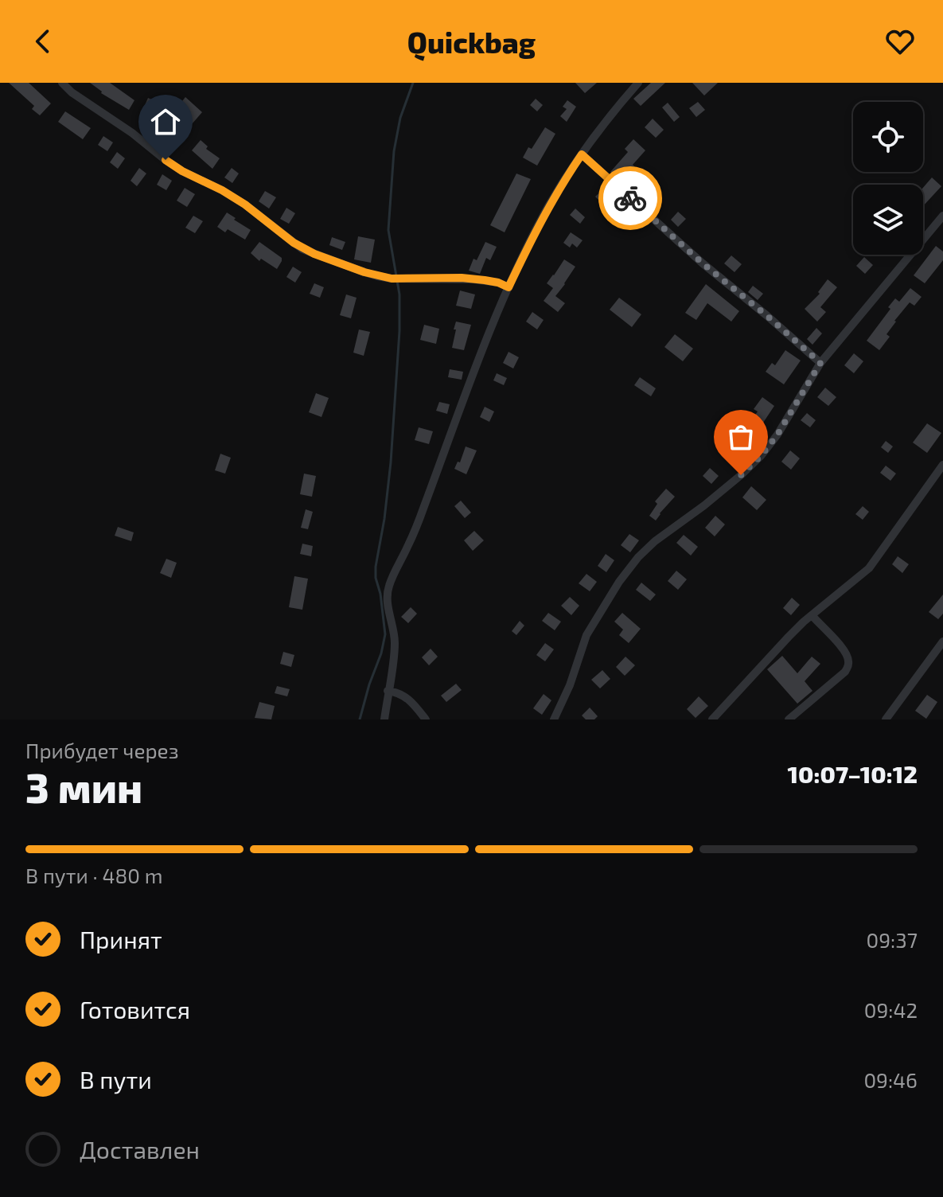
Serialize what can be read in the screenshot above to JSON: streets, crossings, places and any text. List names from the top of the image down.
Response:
{
  "page": {
    "header": "Quickbag",
    "heading": ["3 мин", "Прибудет через", "10:07–10:12"],
    "bar": "В пути · 480 m",
    "list": [
      ["Принят", "09:37"],
      ["Готовится", "09:42"],
      ["В пути", "09:46"],
      "Доставлен"
    ]
  }
}
